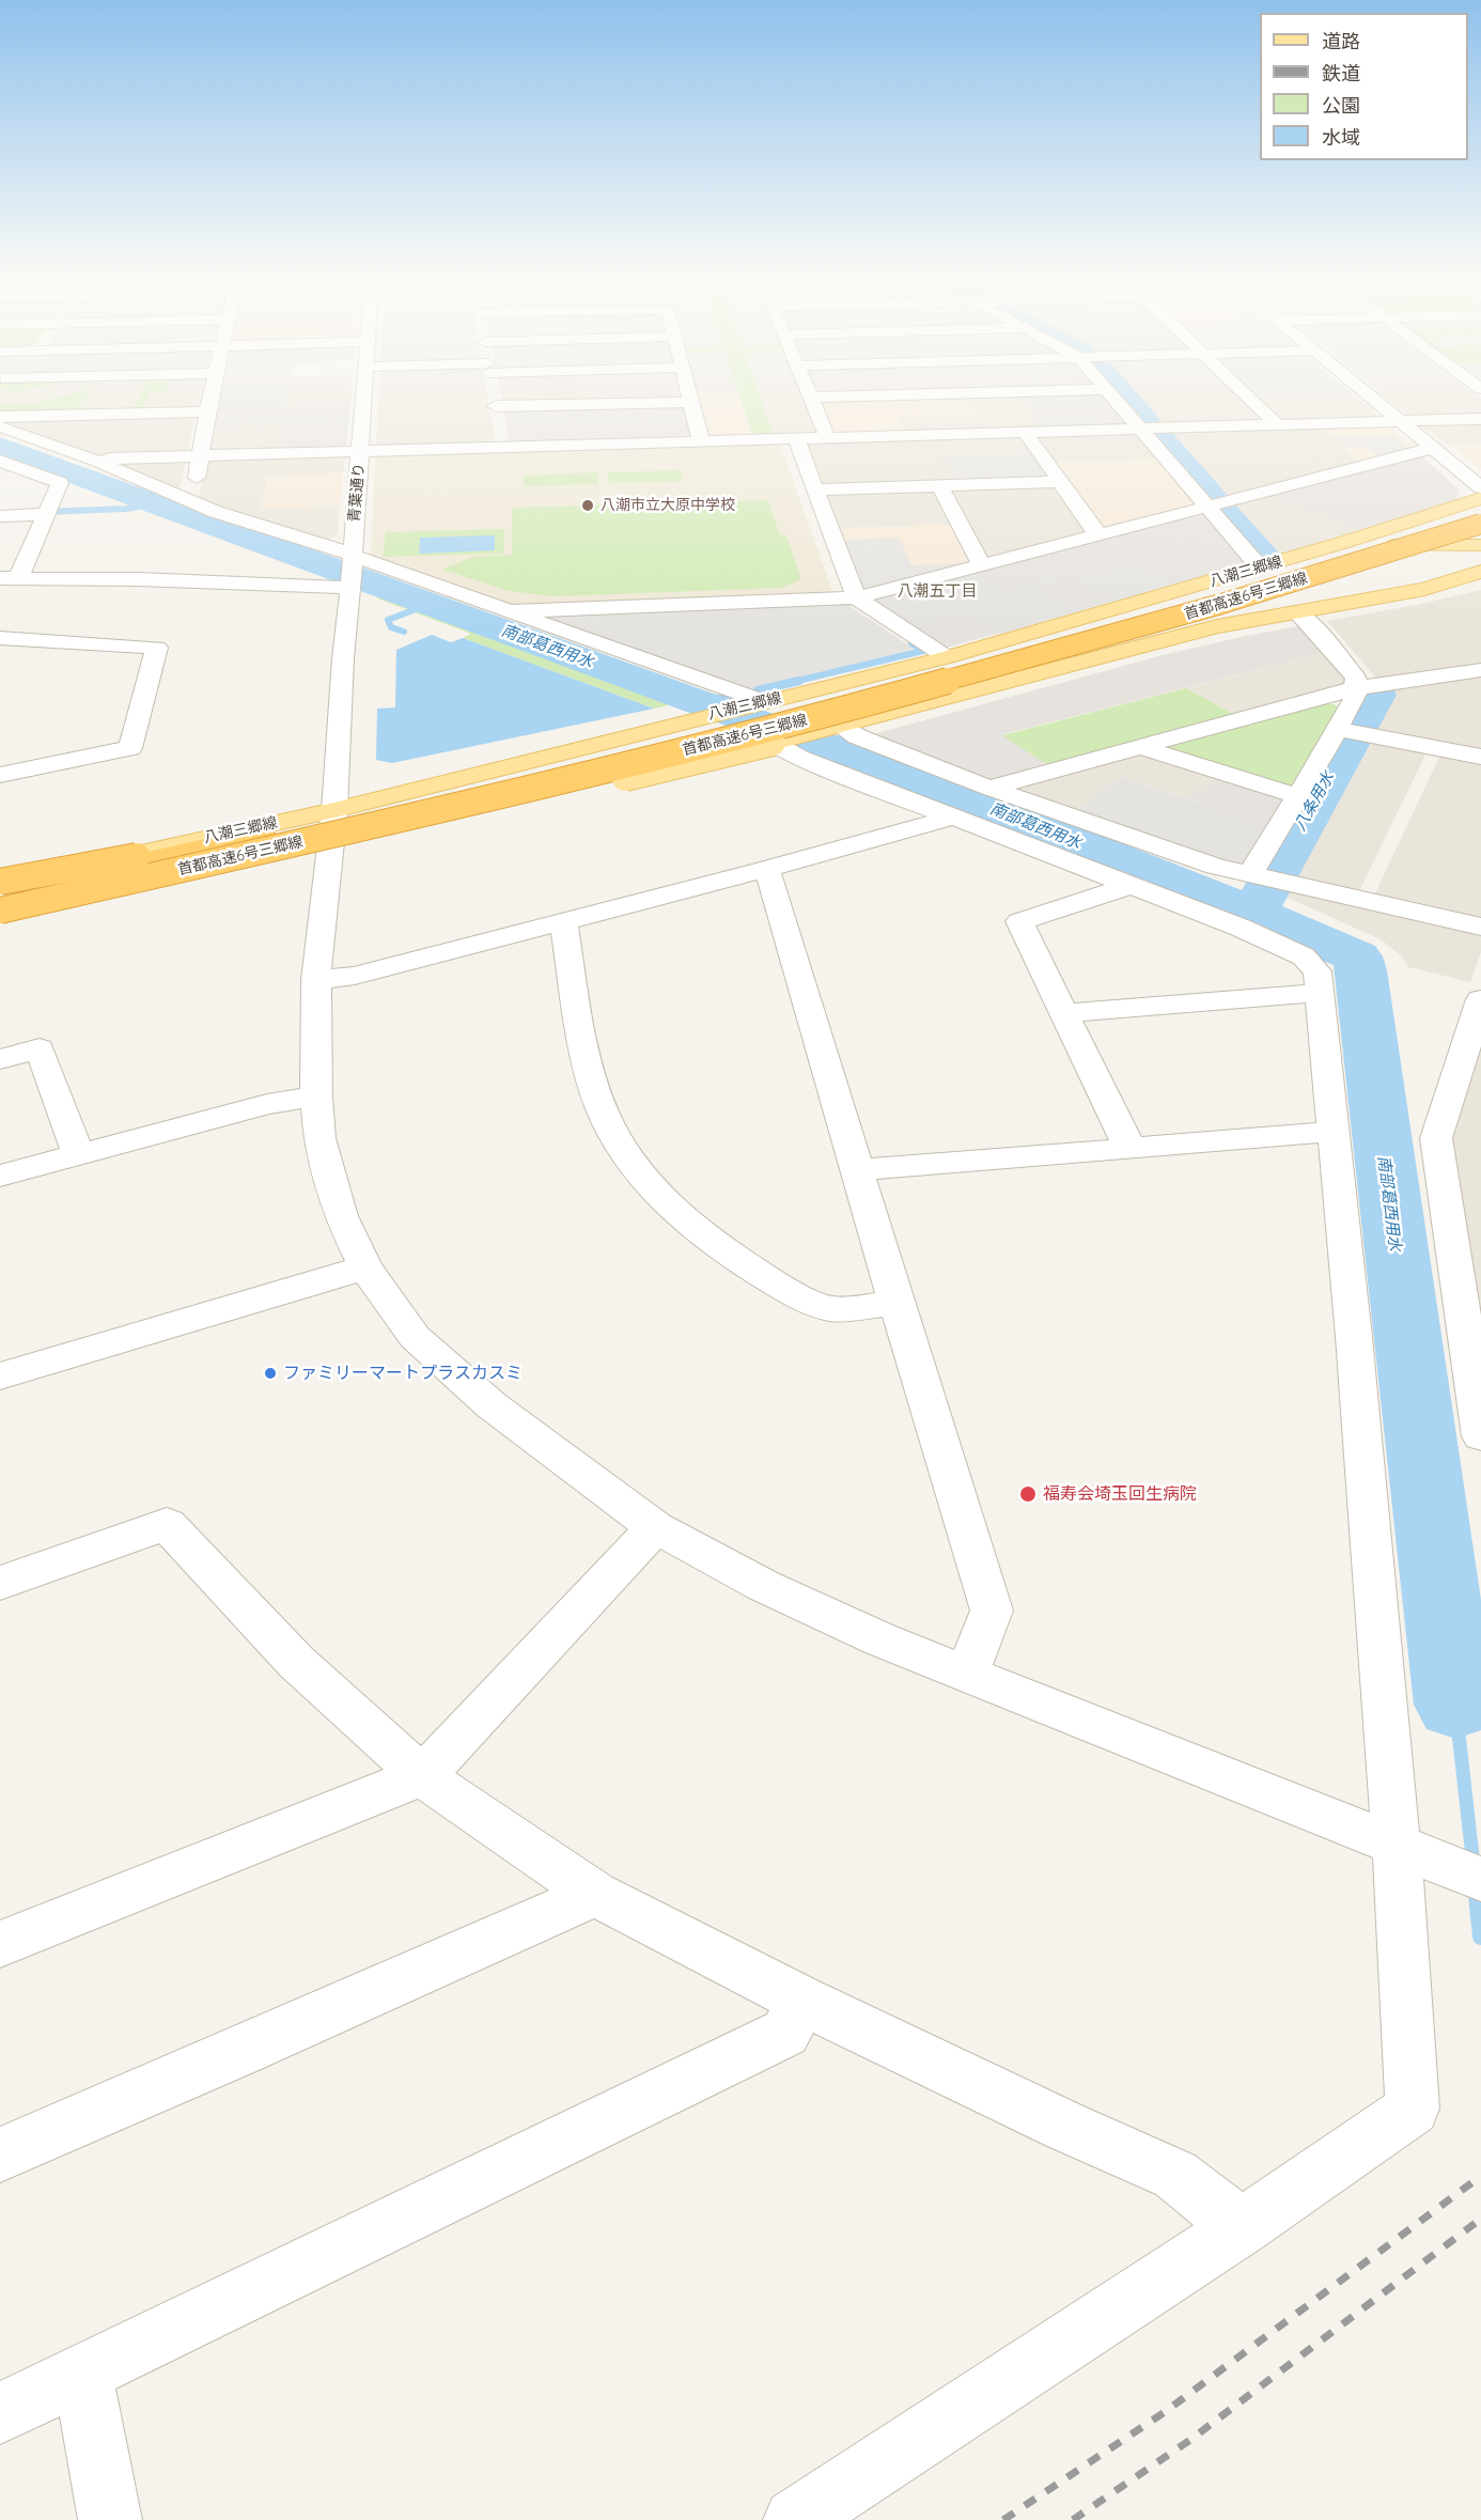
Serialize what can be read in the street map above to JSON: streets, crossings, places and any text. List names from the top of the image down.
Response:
{
  "streets": {
    "highway": ["首都高速6号三郷線"],
    "main road": ["八潮三郷線"],
    "street": ["青葉通り"]
  },
  "crossings": [
    ["青葉通り", "八潮三郷線"]
  ],
  "districts": ["八潮五丁目"],
  "water": ["南部葛西用水", "八条用水"],
  "places": ["八潮市立大原中学校", "ファミリーマートプラスカスミ", "福寿会埼玉回生病院"],
  "legend": [
    "道路",
    "鉄道",
    "公園",
    "水域"
  ]
}
